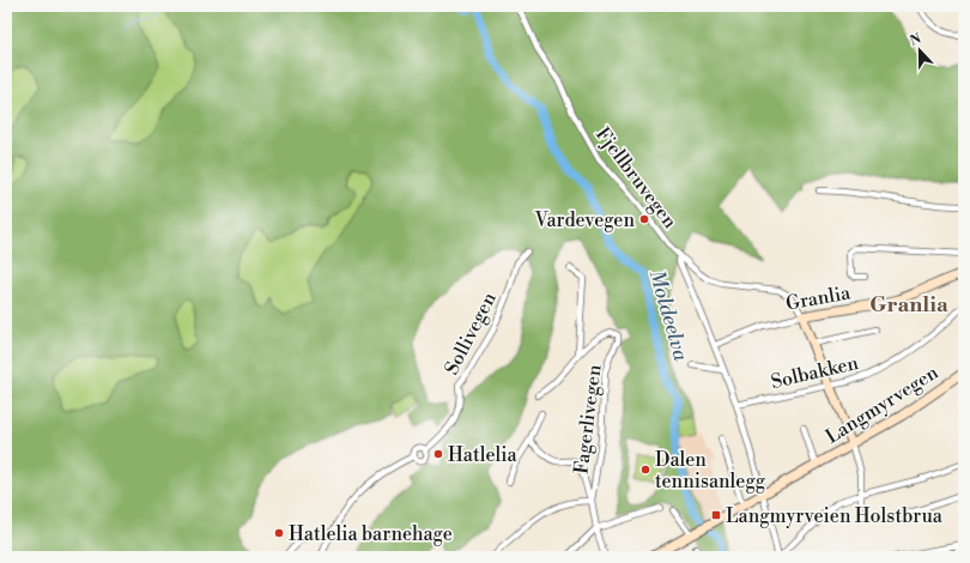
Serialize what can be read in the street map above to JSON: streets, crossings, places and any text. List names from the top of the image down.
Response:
{
  "streets": {
    "main road": ["Granlia", "Langmyrvegen"],
    "street": [
      "Fjellbruvegen",
      "Sollivegen",
      "Solbakken",
      "Fagerlivegen"
    ]
  },
  "crossings": [
    ["Fjellbruvegen", "Granlia"],
    ["Fjellbruvegen", "Solbakken"],
    ["Fjellbruvegen", "Langmyrvegen"]
  ],
  "districts": ["Granlia"],
  "water": ["Moldeelva"],
  "places": {
    "other": [
      "Vardevegen",
      "Hatlelia",
      "Dalen tennisanlegg",
      "Hatlelia barnehage"
    ],
    "transit": ["Langmyrveien Holstbrua"]
  },
  "north": "top"
}
